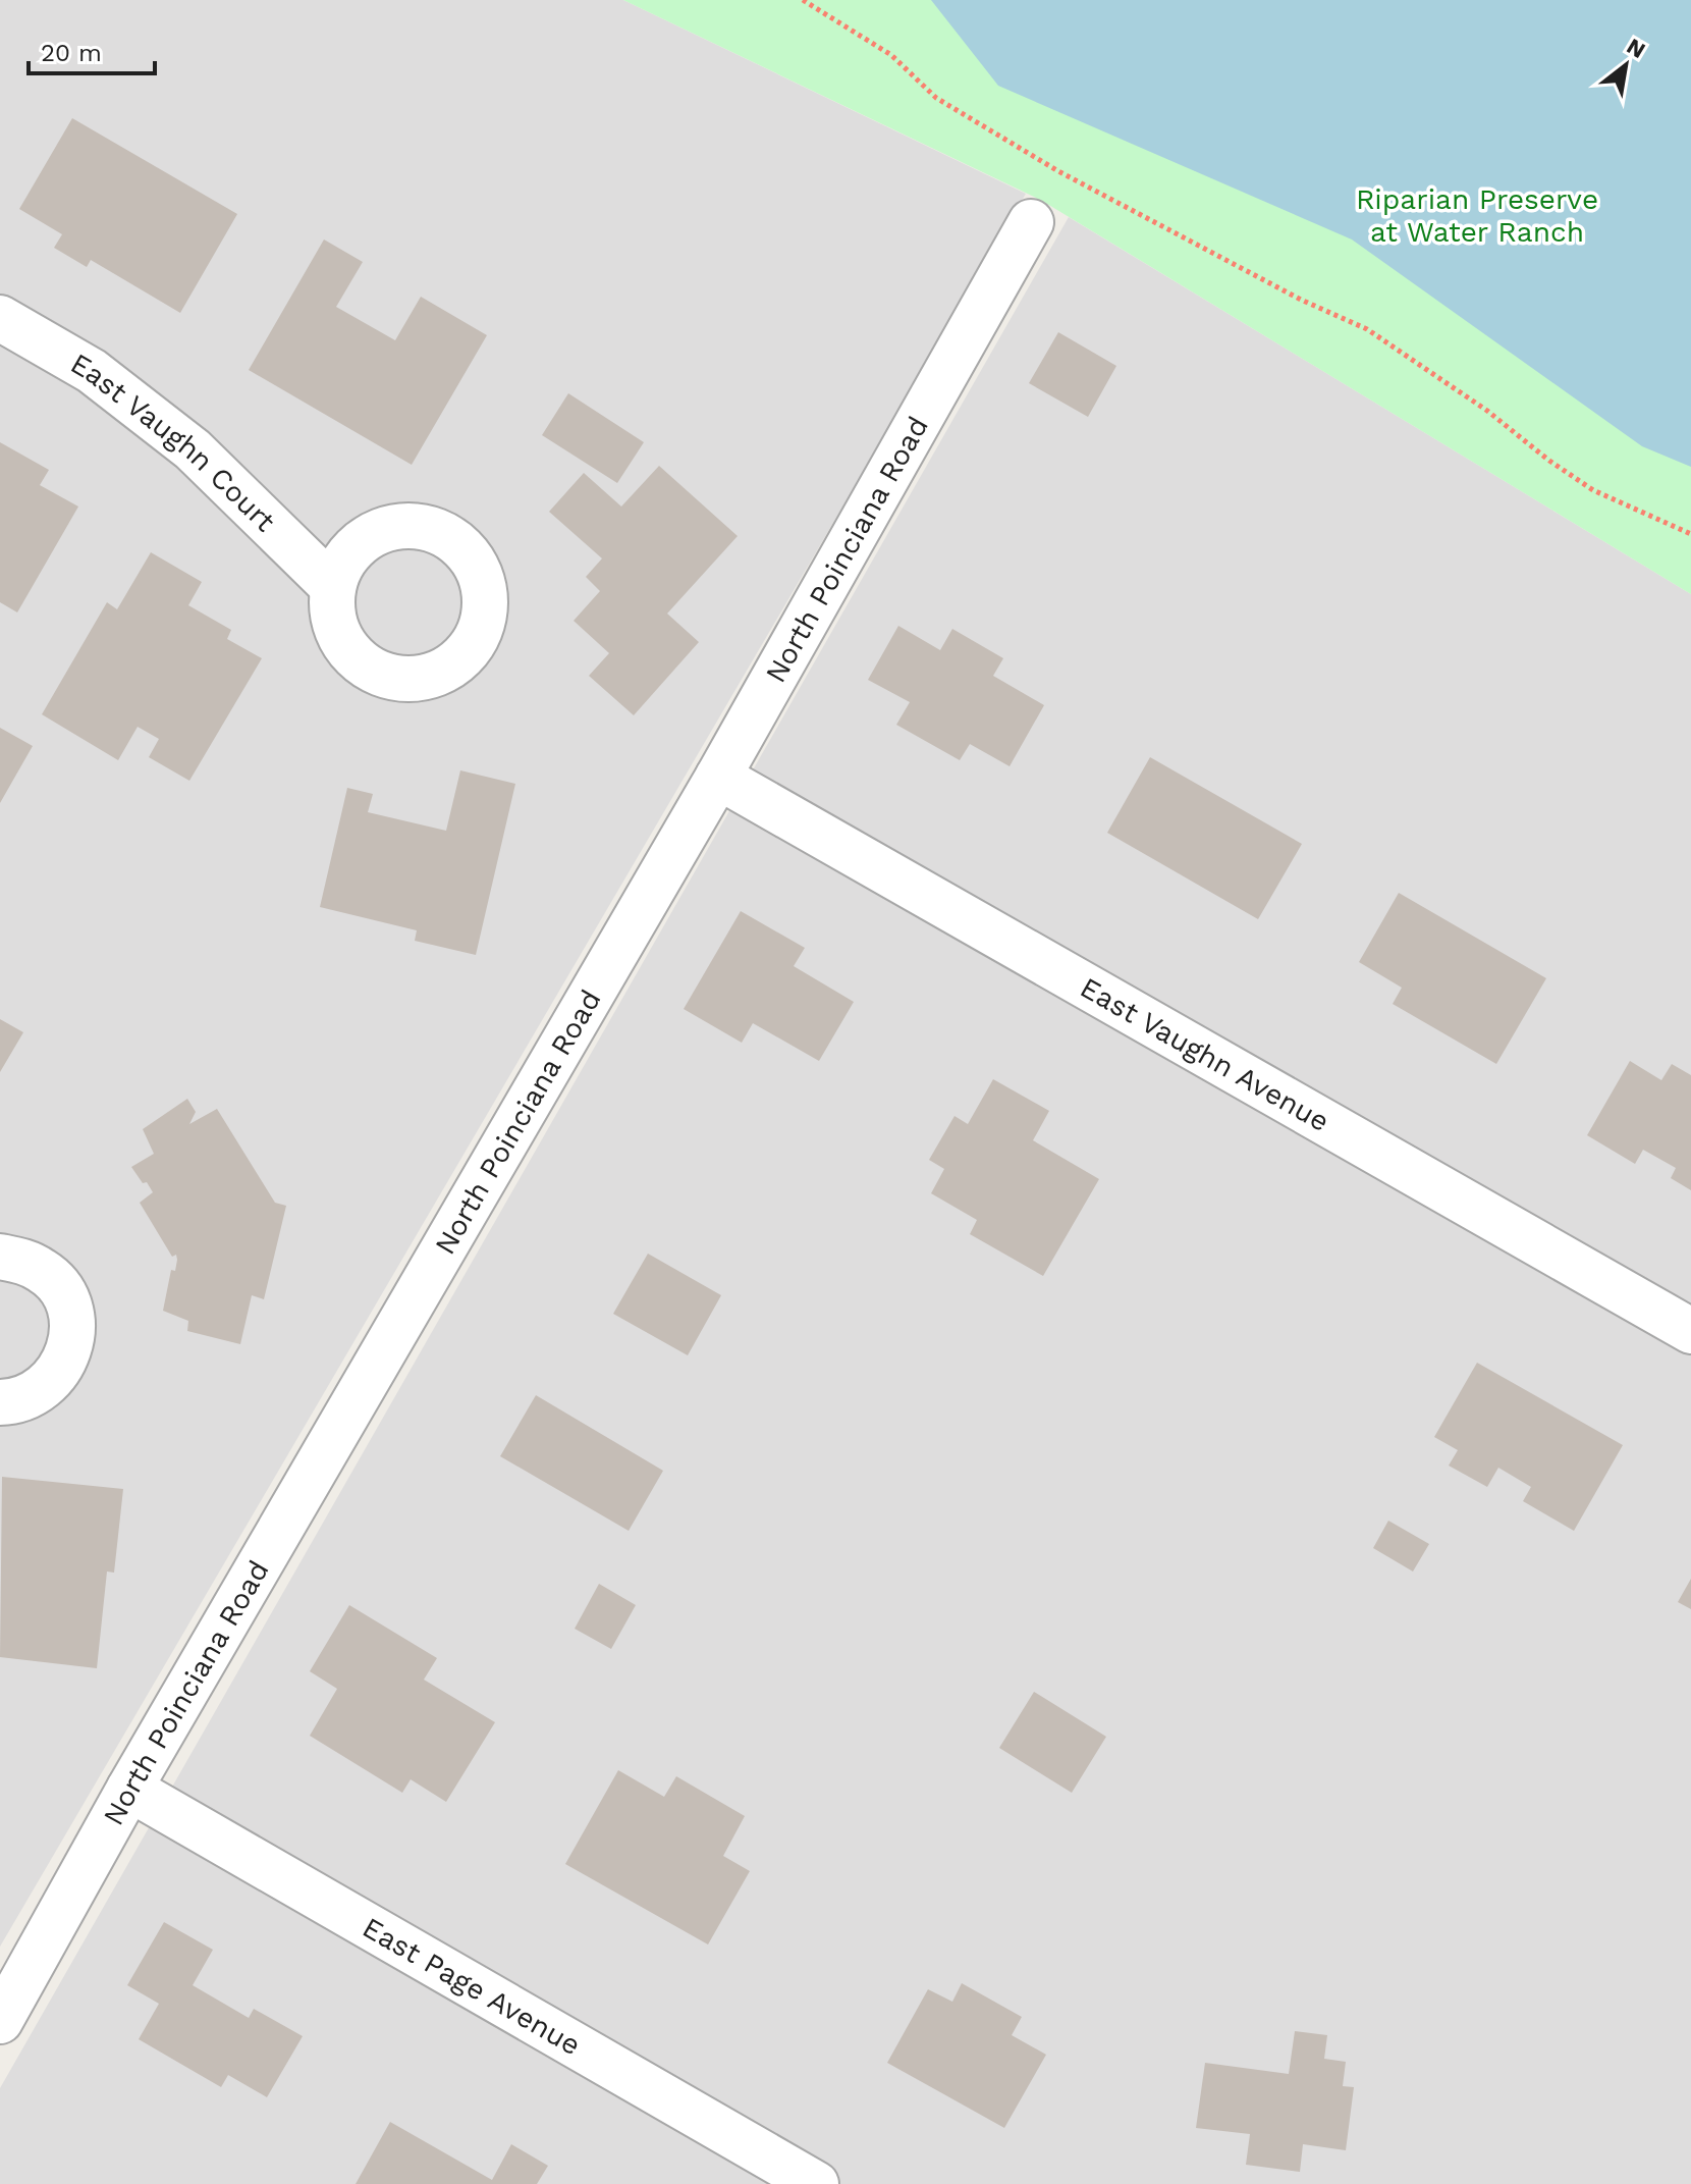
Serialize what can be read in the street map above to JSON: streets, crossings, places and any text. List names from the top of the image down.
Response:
{
  "streets": {
    "street": [
      "East Vaughn Court",
      "North Poinciana Road",
      "East Vaughn Avenue",
      "East Page Avenue"
    ]
  },
  "crossings": [
    ["North Poinciana Road", "East Vaughn Avenue"],
    ["North Poinciana Road", "East Page Avenue"]
  ],
  "parks": ["Riparian Preserve at Water Ranch"],
  "scale_bar": "20 m",
  "north": "top right"
}
